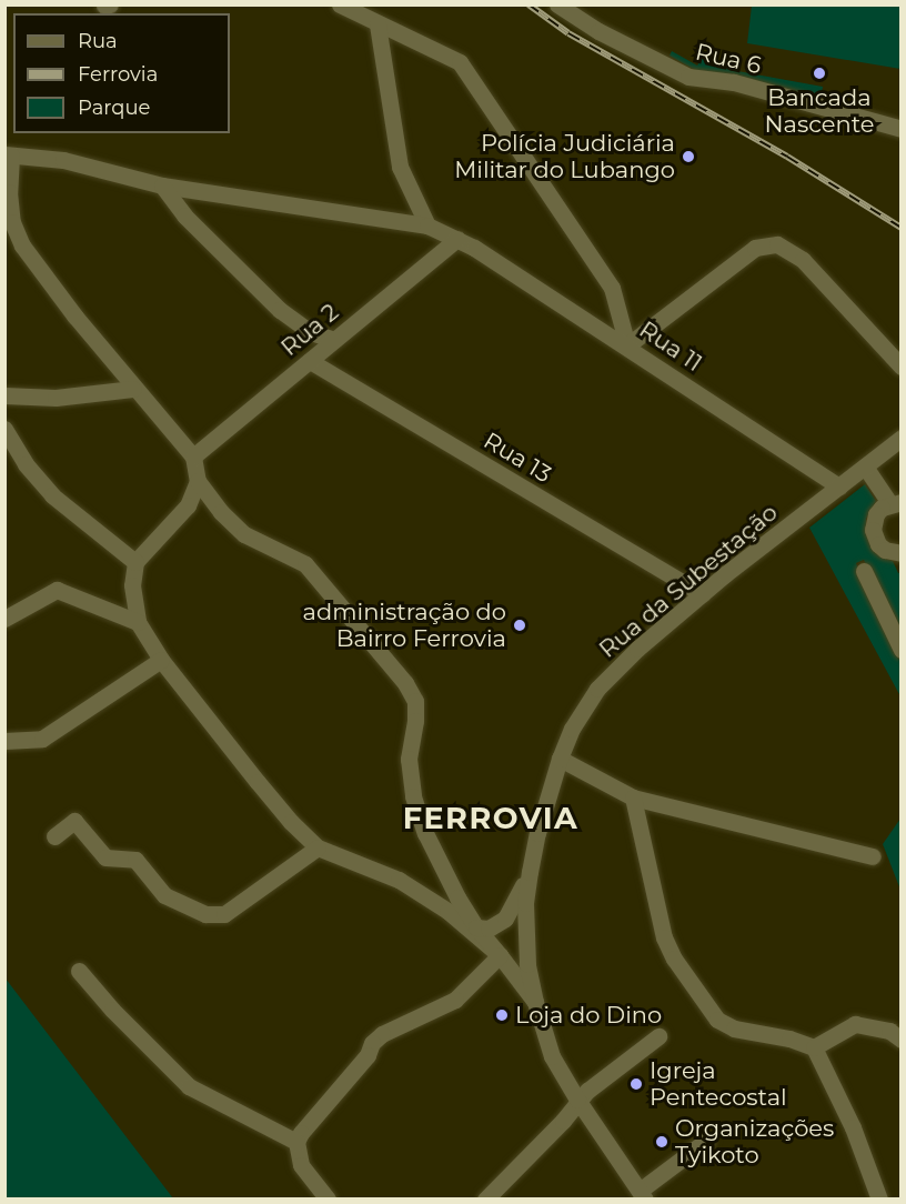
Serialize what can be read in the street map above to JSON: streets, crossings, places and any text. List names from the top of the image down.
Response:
{
  "streets": {
    "street": [
      "Rua 6",
      "Rua 2",
      "Rua 11",
      "Rua 13",
      "Rua da Subestação"
    ]
  },
  "crossings": [
    ["Rua 2", "Rua 11"],
    ["Rua 2", "Rua 13"],
    ["Rua 11", "Rua da Subestação"],
    ["Rua 13", "Rua da Subestação"]
  ],
  "districts": ["FERROVIA"],
  "places": [
    "Bancada Nascente",
    "Polícia Judiciária Militar do Lubango",
    "administração do Bairro Ferrovia",
    "Loja do Dino",
    "Igreja Pentecostal",
    "Organizações Tyikoto"
  ],
  "legend": ["Rua", "Ferrovia", "Parque"]
}
